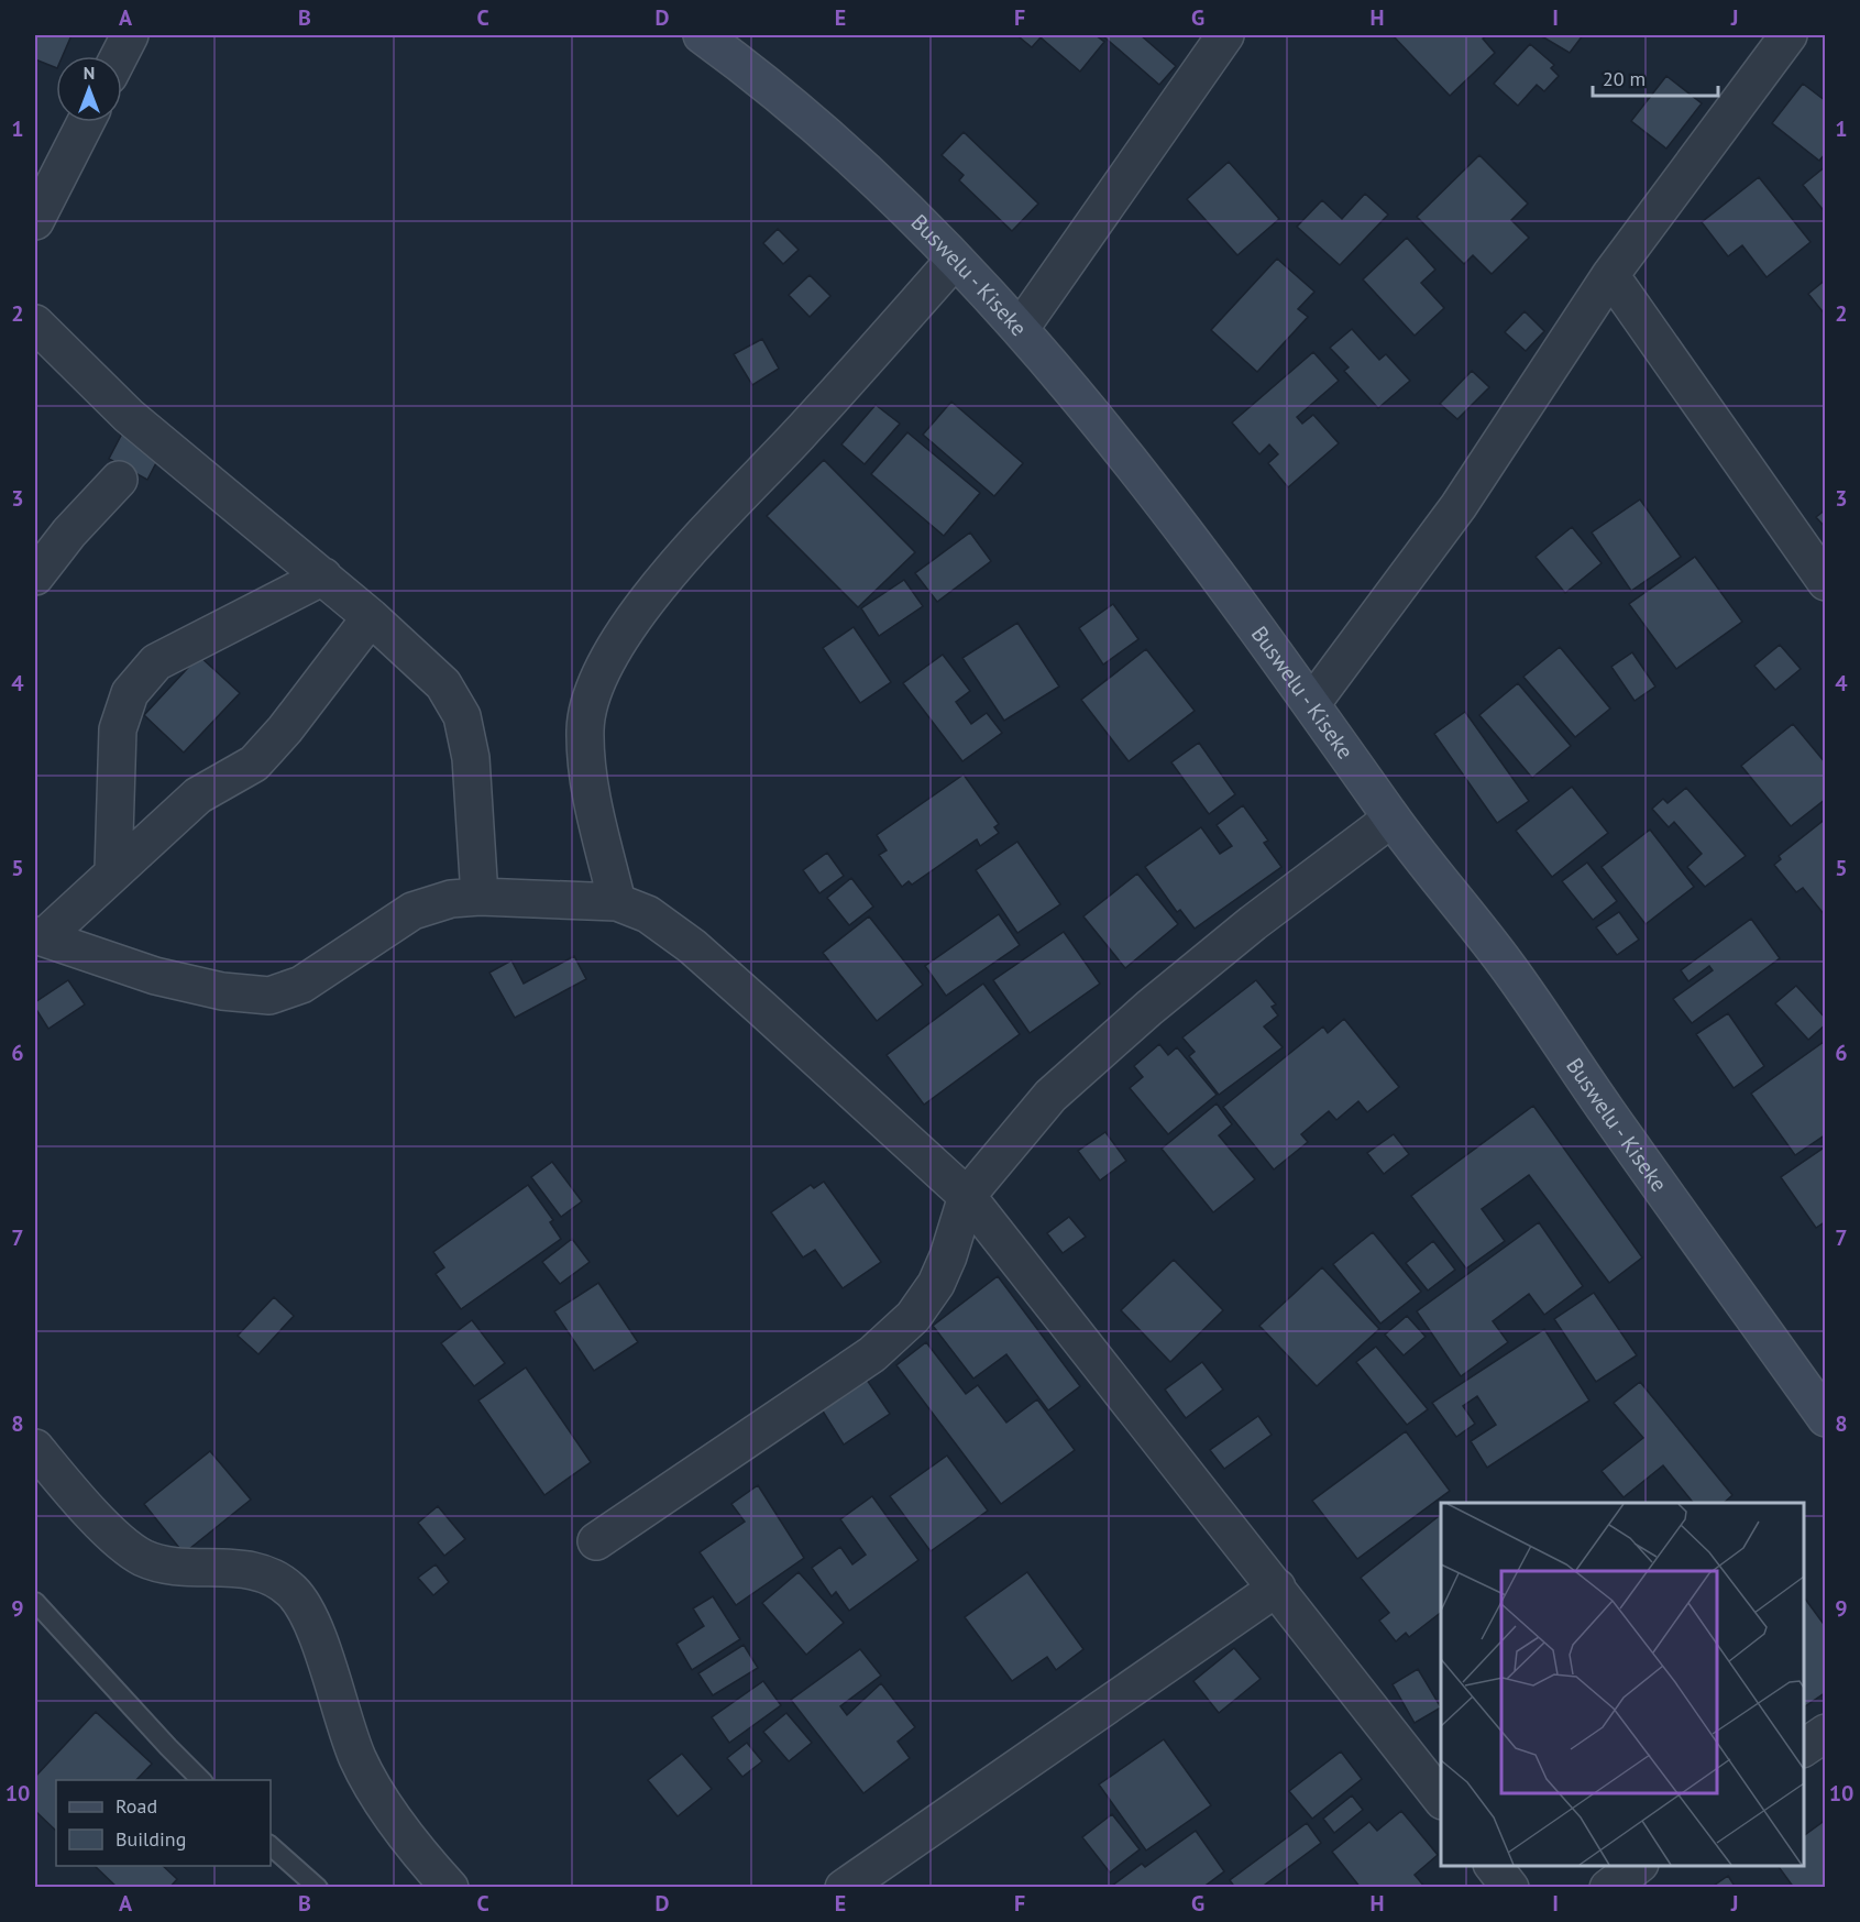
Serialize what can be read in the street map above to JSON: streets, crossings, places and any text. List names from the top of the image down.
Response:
{
  "streets": {
    "main road": ["Buswelu - Kiseke"]
  },
  "legend": ["Road", "Building"],
  "scale_bar": "20 m",
  "north": "top",
  "grid": {
    "columns": [
      "A",
      "B",
      "C",
      "D",
      "E",
      "F",
      "G",
      "H",
      "I",
      "J"
    ],
    "rows": [
      "1",
      "2",
      "3",
      "4",
      "5",
      "6",
      "7",
      "8",
      "9",
      "10"
    ]
  }
}
